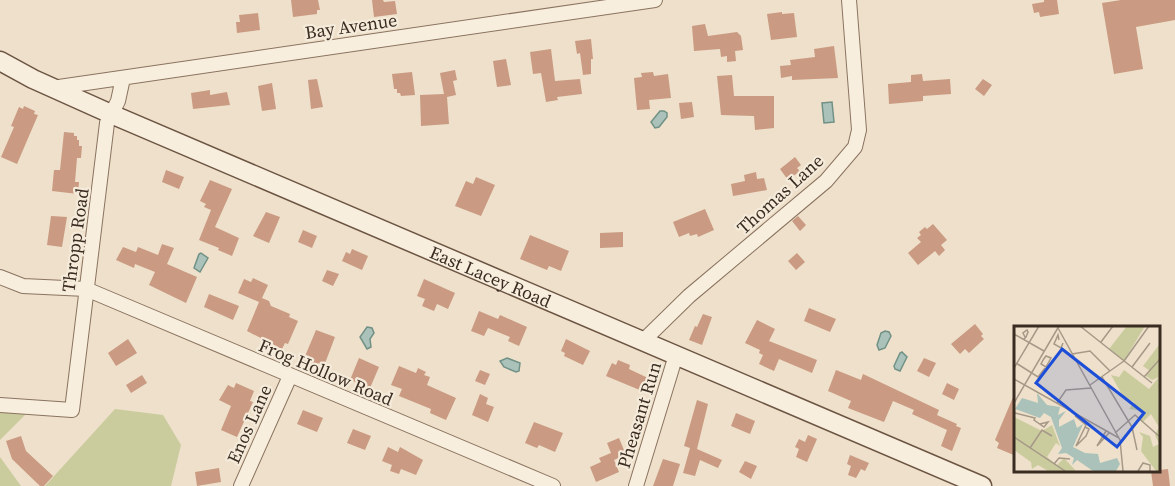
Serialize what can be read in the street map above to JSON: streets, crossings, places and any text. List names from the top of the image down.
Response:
{
  "streets": {
    "street": [
      "Bay Avenue",
      "Thomas Lane",
      "Thropp Road",
      "East Lacey Road",
      "Frog Hollow Road",
      "Pheasant Run",
      "Enos Lane"
    ]
  },
  "crossings": [
    ["Bay Avenue", "Thropp Road"],
    ["Bay Avenue", "East Lacey Road"],
    ["Thomas Lane", "East Lacey Road"],
    ["Thropp Road", "East Lacey Road"],
    ["Thropp Road", "Frog Hollow Road"],
    ["East Lacey Road", "Pheasant Run"],
    ["Frog Hollow Road", "Enos Lane"]
  ]
}
